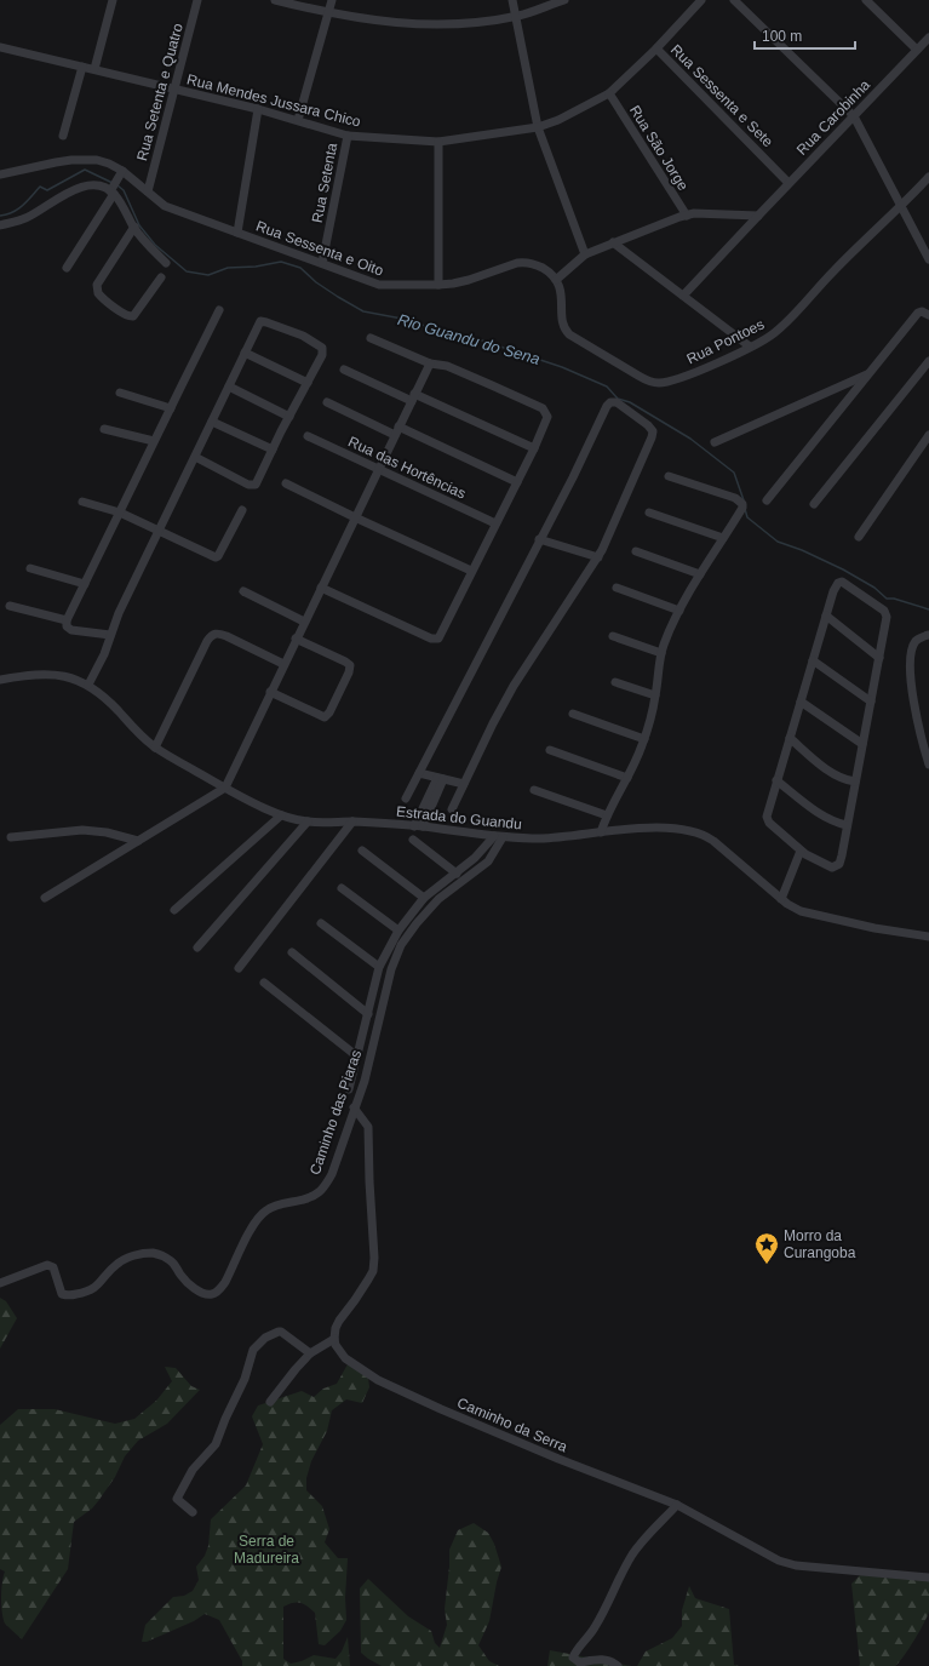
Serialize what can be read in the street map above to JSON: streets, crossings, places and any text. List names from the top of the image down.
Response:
{
  "streets": {
    "street": [
      "Rua Setenta e Quatro",
      "Rua Sessenta e Sete",
      "Rua Mendes Jussara Chico",
      "Rua Carobinha",
      "Rua São Jorge",
      "Rua Setenta",
      "Rua Sessenta e Oito",
      "Rua Pontoes",
      "Rua das Hortências",
      "Estrada do Guandu",
      "Caminho das Piaras",
      "Caminho da Serra"
    ]
  },
  "crossings": [
    ["Rua Setenta e Quatro", "Rua Mendes Jussara Chico"],
    ["Rua Setenta e Quatro", "Rua Sessenta e Oito"],
    ["Rua Sessenta e Sete", "Rua Mendes Jussara Chico"],
    ["Rua Sessenta e Sete", "Rua Carobinha"],
    ["Rua Mendes Jussara Chico", "Rua São Jorge"],
    ["Rua Mendes Jussara Chico", "Rua Setenta"],
    ["Rua Setenta", "Rua Sessenta e Oito"],
    ["Rua Sessenta e Oito", "Rua Pontoes"],
    ["Estrada do Guandu", "Caminho das Piaras"]
  ],
  "water": ["Rio Guandu do Sena"],
  "parks": ["Serra de Madureira"],
  "places": {
    "place": ["Morro da Curangoba"]
  },
  "scale_bar": "100 m"
}
